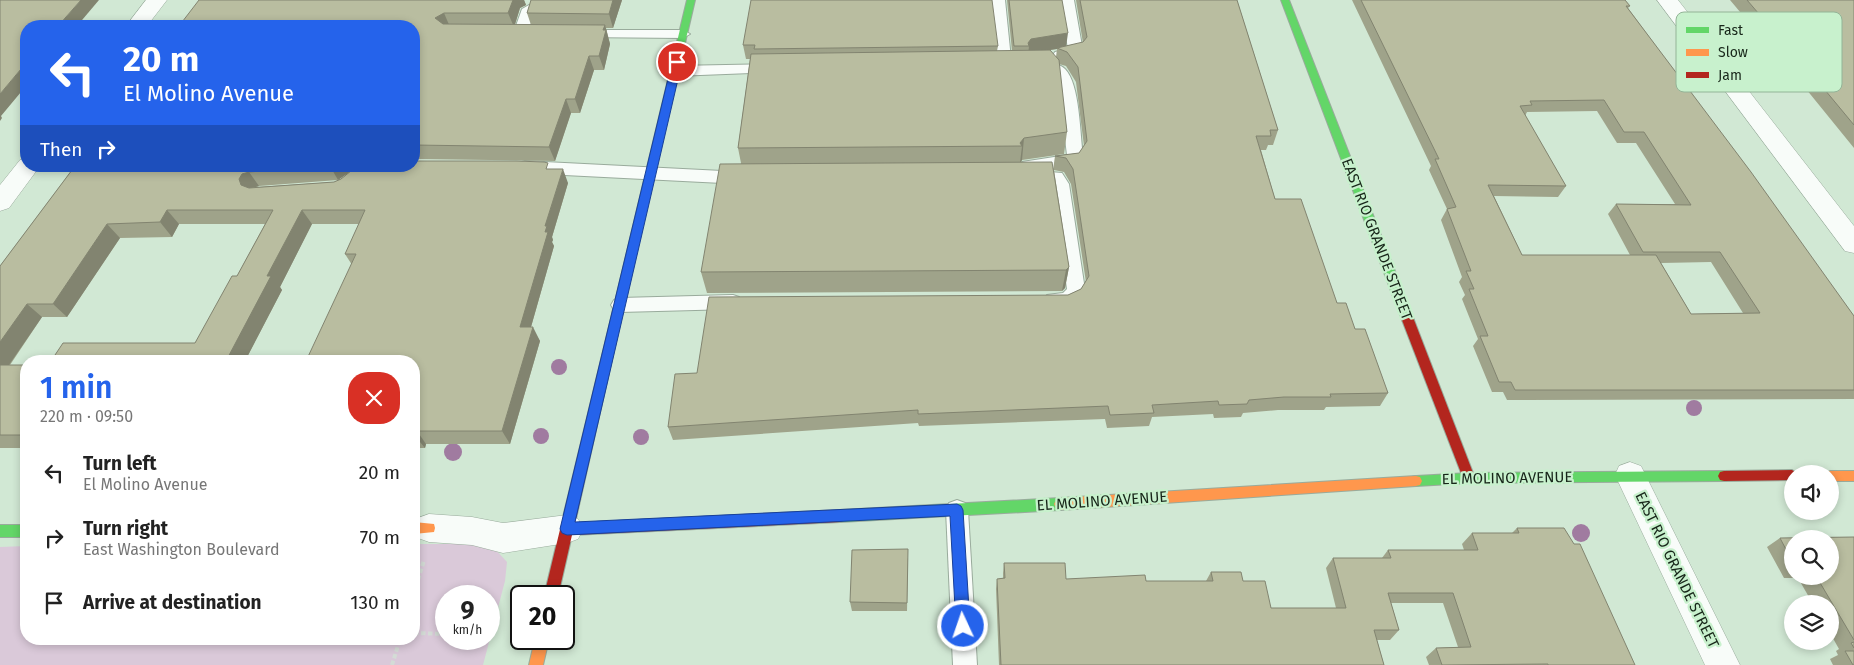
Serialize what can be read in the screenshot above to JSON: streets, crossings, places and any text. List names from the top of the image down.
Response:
{
  "streets": {
    "street": ["EAST RIO GRANDE STREET", "EL MOLINO AVENUE"]
  },
  "crossings": [
    ["EAST RIO GRANDE STREET", "EL MOLINO AVENUE"]
  ],
  "legend": ["Fast", "Slow", "Jam"],
  "page": {
    "turn": ["20 m", "El Molino Avenue"],
    "then": "Then",
    "heading": ["1 min", "220 m · 09:50"],
    "list": [
      {
        "name": "Turn left",
        "note": "El Molino Avenue",
        "value": "20 m"
      },
      {
        "name": "Turn right",
        "note": "East Washington Boulevard",
        "value": "70 m"
      },
      {
        "name": "Arrive at destination",
        "value": "130 m"
      }
    ],
    "speed": "9 km/h",
    "limit": "20"
  }
}
